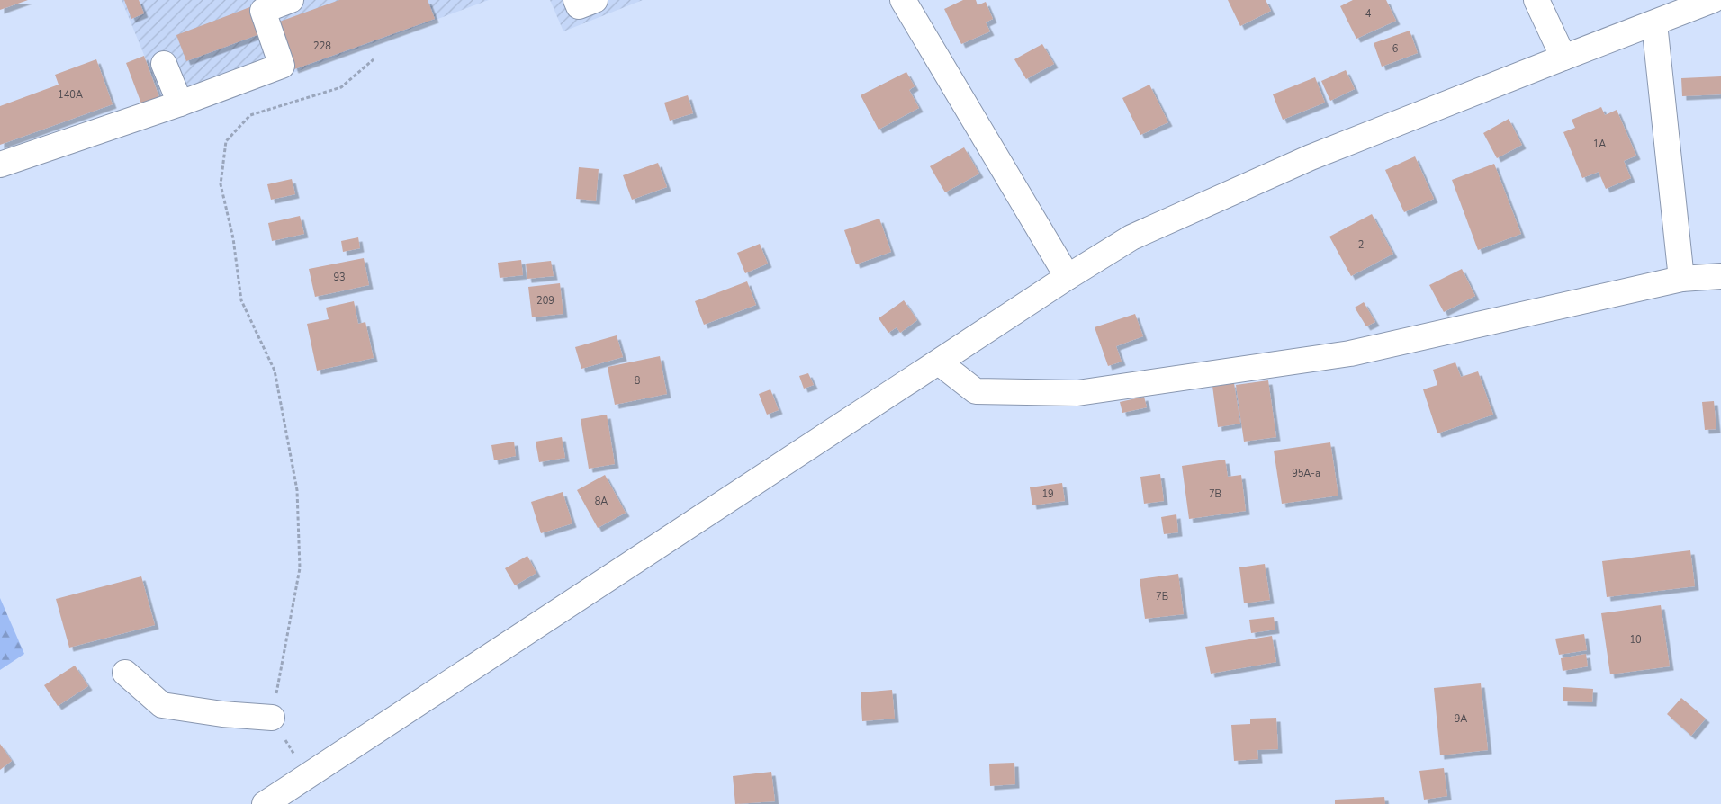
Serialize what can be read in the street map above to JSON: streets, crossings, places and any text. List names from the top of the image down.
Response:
{
  "house_numbers": [
    "4",
    "228",
    "6",
    "140А",
    "1А",
    "2",
    "93",
    "209",
    "8",
    "95А-а",
    "19",
    "7В",
    "8А",
    "7Б",
    "10",
    "9А"
  ]
}
